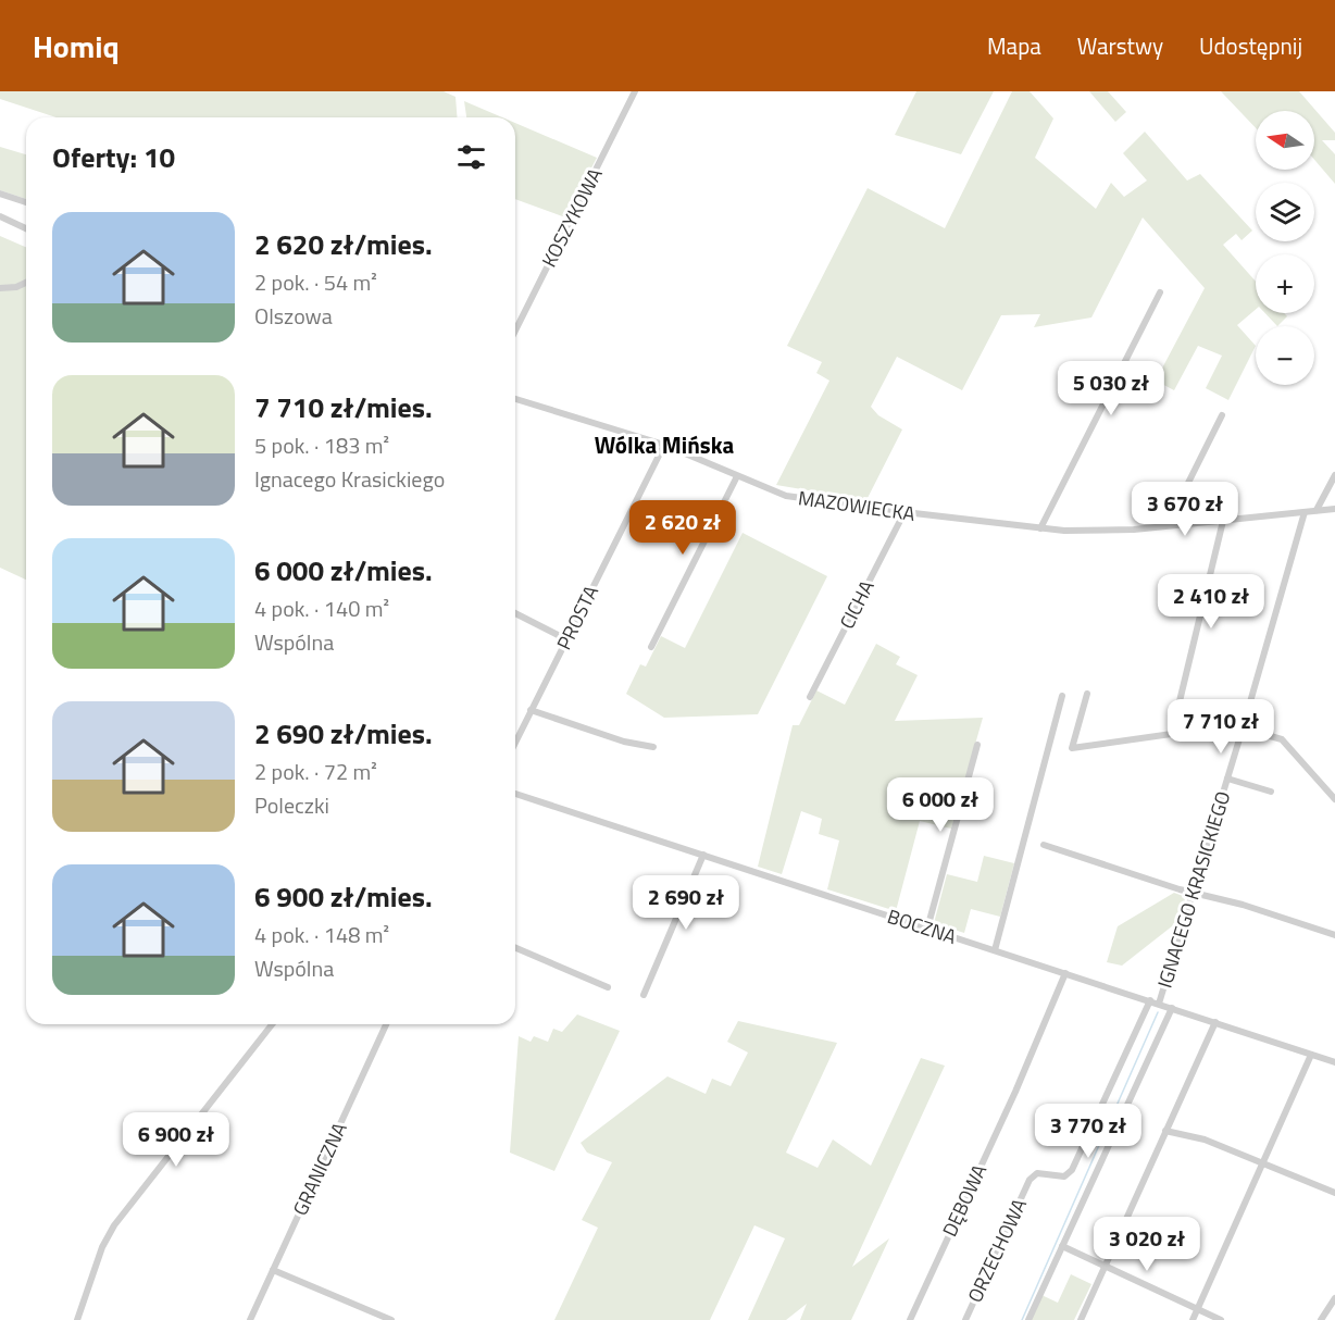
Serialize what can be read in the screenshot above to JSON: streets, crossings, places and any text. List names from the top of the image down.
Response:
{
  "streets": {
    "street": [
      "KOSZYKOWA",
      "MAZOWIECKA",
      "CICHA",
      "PROSTA",
      "IGNACEGO KRASICKIEGO",
      "BOCZNA",
      "GRANICZNA",
      "DĘBOWA",
      "ORZECHOWA"
    ]
  },
  "crossings": [
    ["MAZOWIECKA", "CICHA"],
    ["MAZOWIECKA", "PROSTA"],
    ["MAZOWIECKA", "IGNACEGO KRASICKIEGO"],
    ["IGNACEGO KRASICKIEGO", "BOCZNA"],
    ["BOCZNA", "DĘBOWA"],
    ["BOCZNA", "ORZECHOWA"]
  ],
  "districts": ["Wólka Mińska"],
  "north": "left",
  "page": {
    "header": "Homiq",
    "nav": ["Mapa", "Warstwy", "Udostępnij"],
    "map_buttons": ["+", "−"],
    "heading": "Oferty: 10",
    "list": [
      {
        "name": "2 620 zł/mies.",
        "note": "2 pok. · 54 m² · Olszowa"
      },
      {
        "name": "7 710 zł/mies.",
        "note": "5 pok. · 183 m² · Ignacego Krasickiego"
      },
      {
        "name": "6 000 zł/mies.",
        "note": "4 pok. · 140 m² · Wspólna"
      },
      {
        "name": "2 690 zł/mies.",
        "note": "2 pok. · 72 m² · Poleczki"
      },
      {
        "name": "6 900 zł/mies.",
        "note": "4 pok. · 148 m² · Wspólna"
      }
    ],
    "price": [
      "5 030 zł",
      "3 670 zł",
      "2 620 zł",
      "2 410 zł",
      "7 710 zł",
      "6 000 zł",
      "2 690 zł",
      "3 770 zł",
      "6 900 zł",
      "3 020 zł"
    ]
  }
}
